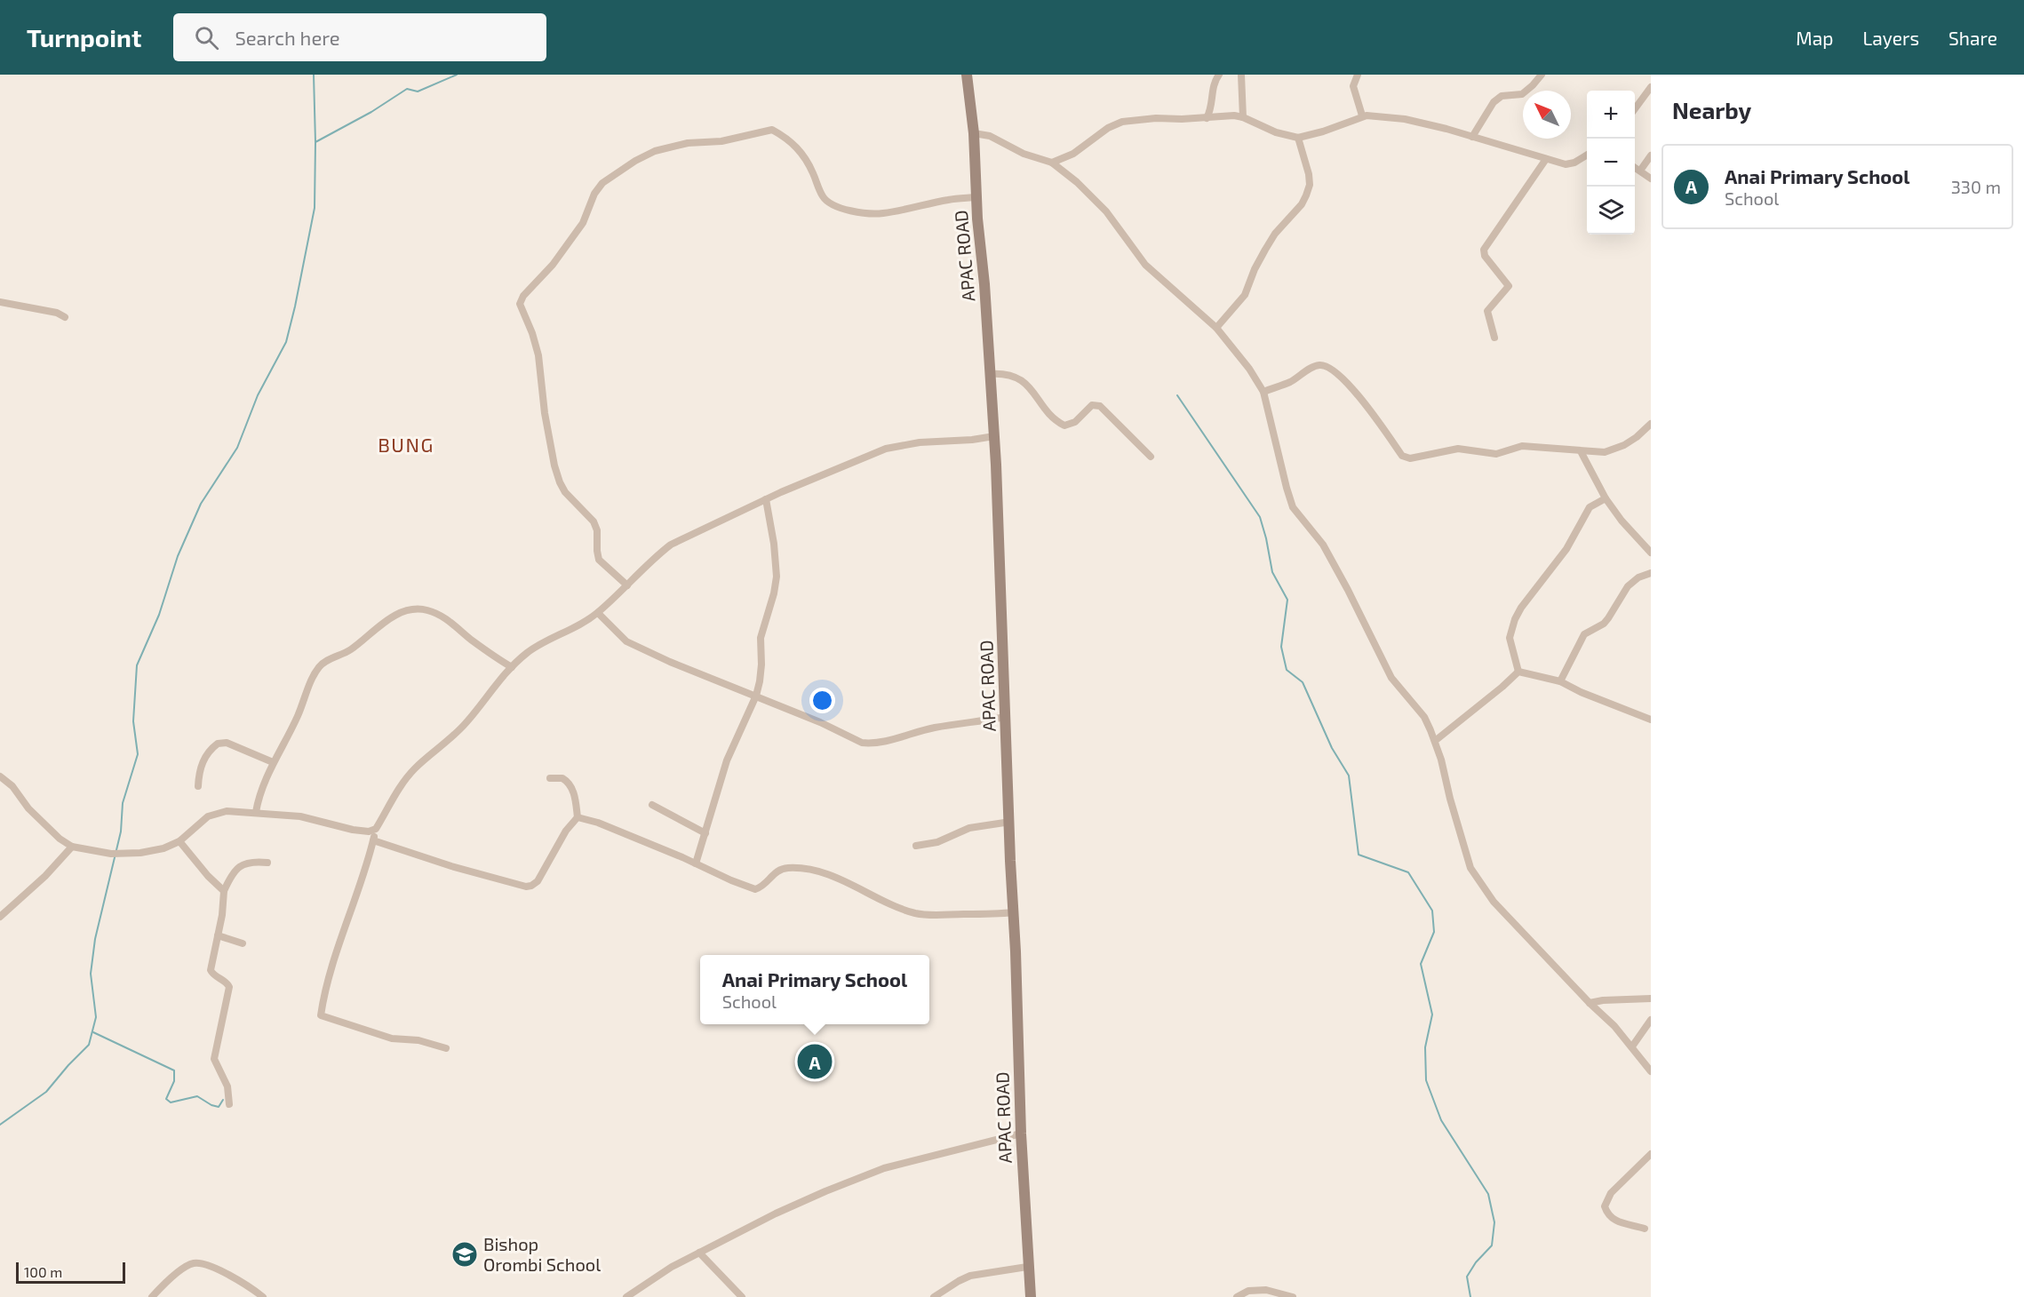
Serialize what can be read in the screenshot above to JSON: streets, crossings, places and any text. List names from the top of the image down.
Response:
{
  "streets": {
    "main road": ["APAC ROAD"]
  },
  "districts": ["BUNG"],
  "places": {
    "school or university": ["Bishop Orombi School"]
  },
  "scale_bar": "100 m",
  "north": "top left",
  "page": {
    "header": "Turnpoint",
    "search": "Search here",
    "nav": ["Map", "Layers", "Share"],
    "heading": "Nearby",
    "map_buttons": ["+", "−"],
    "list": [
      {
        "mark": "A",
        "name": "Anai Primary School",
        "note": "School",
        "value": "330 m"
      }
    ],
    "popup": ["Anai Primary School", "School"],
    "pins": "A",
    "scale": "100 m"
  }
}
